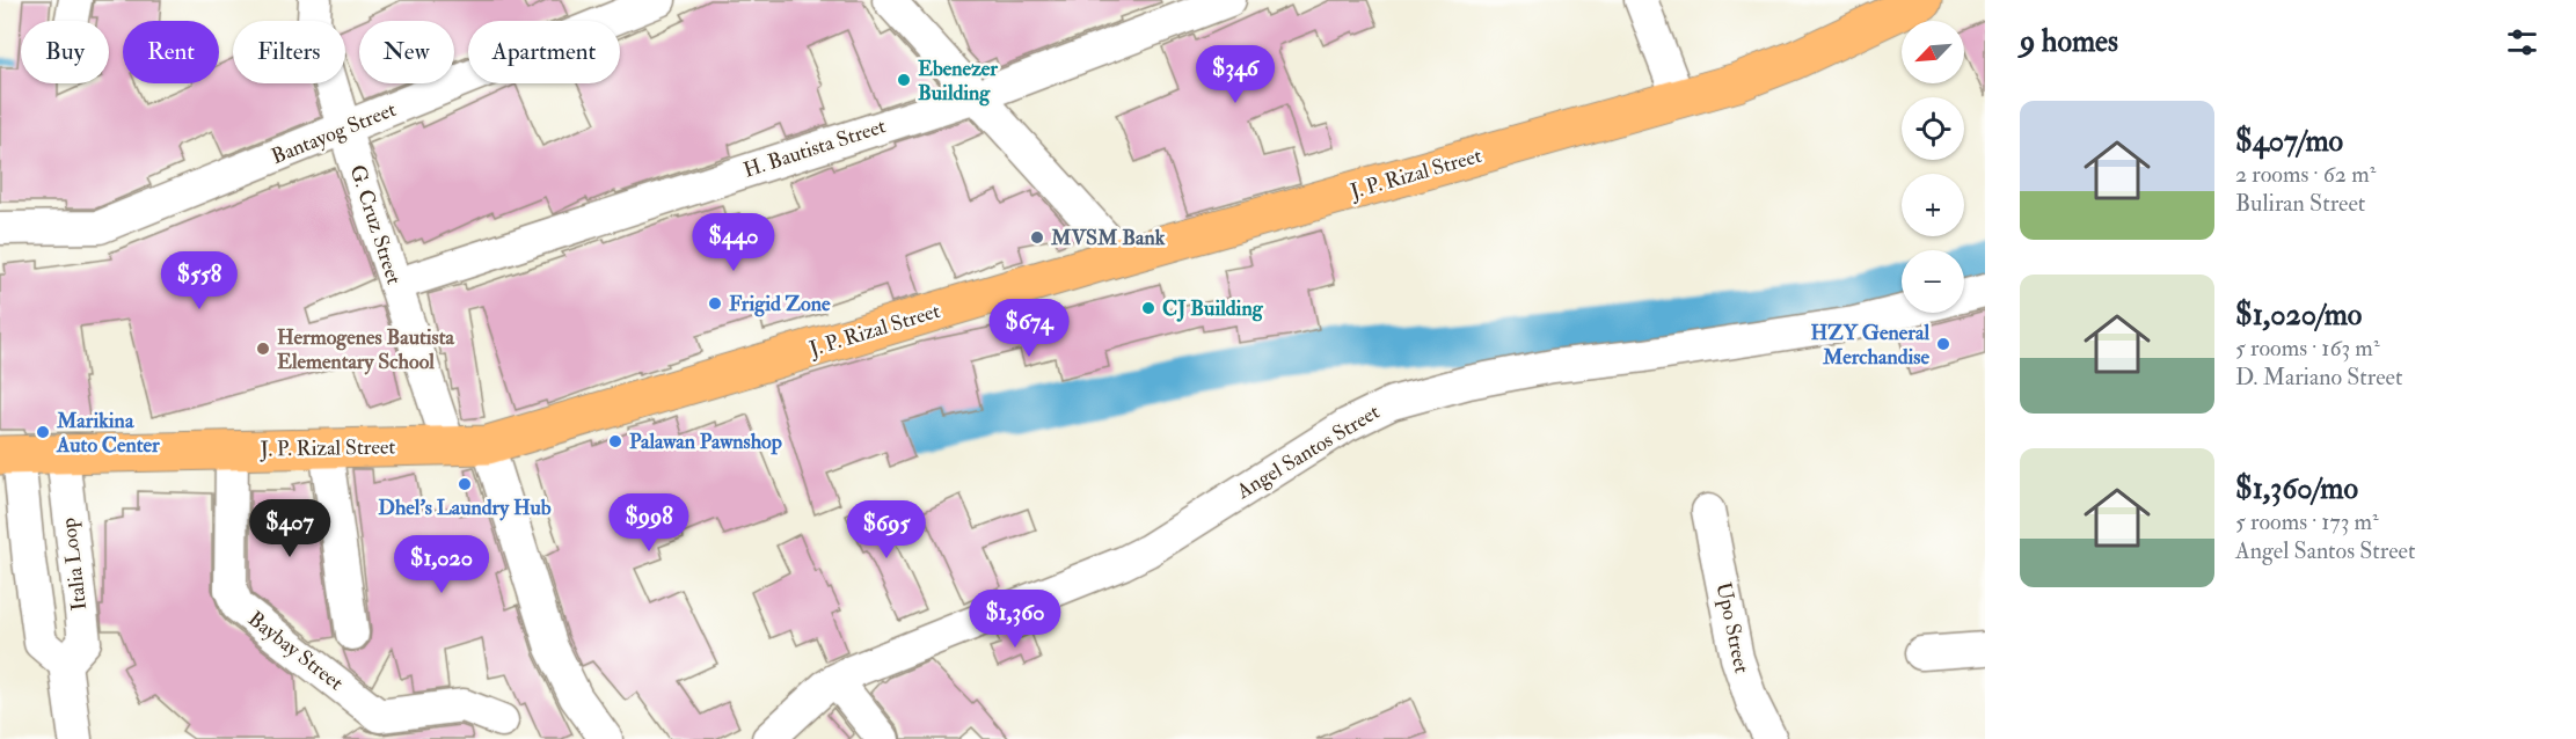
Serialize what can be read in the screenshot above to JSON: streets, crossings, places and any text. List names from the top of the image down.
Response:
{
  "streets": {
    "main road": ["J. P. Rizal Street"],
    "street": [
      "Bantayog Street",
      "H. Bautista Street",
      "G. Cruz Street",
      "Angel Santos Street",
      "Italia Loop",
      "Upo Street",
      "Baybay Street"
    ]
  },
  "crossings": [
    ["Bantayog Street", "G. Cruz Street"],
    ["H. Bautista Street", "G. Cruz Street"],
    ["J. P. Rizal Street", "G. Cruz Street"],
    ["J. P. Rizal Street", "Italia Loop"],
    ["J. P. Rizal Street", "Baybay Street"]
  ],
  "places": [
    "Ebenezer Building",
    "MVSM Bank",
    "Frigid Zone",
    "CJ Building",
    "HZY General Merchandise",
    "Hermogenes Bautista Elementary School",
    "Marikina Auto Center",
    "Palawan Pawnshop",
    "Dhel's Laundry Hub"
  ],
  "north": "bottom left",
  "page": {
    "heading": "9 homes",
    "map_buttons": ["+", "−"],
    "chip": [
      "Buy",
      "Rent",
      "Filters",
      "New",
      "Apartment"
    ],
    "price": [
      "$346",
      "$440",
      "$558",
      "$674",
      "$998",
      "$407",
      "$695",
      "$1,020",
      "$1,360"
    ],
    "list": [
      {
        "name": "$407/mo",
        "note": "2 rooms · 62 m² · Buliran Street"
      },
      {
        "name": "$1,020/mo",
        "note": "5 rooms · 163 m² · D. Mariano Street"
      },
      {
        "name": "$1,360/mo",
        "note": "5 rooms · 173 m² · Angel Santos Street"
      }
    ]
  }
}
